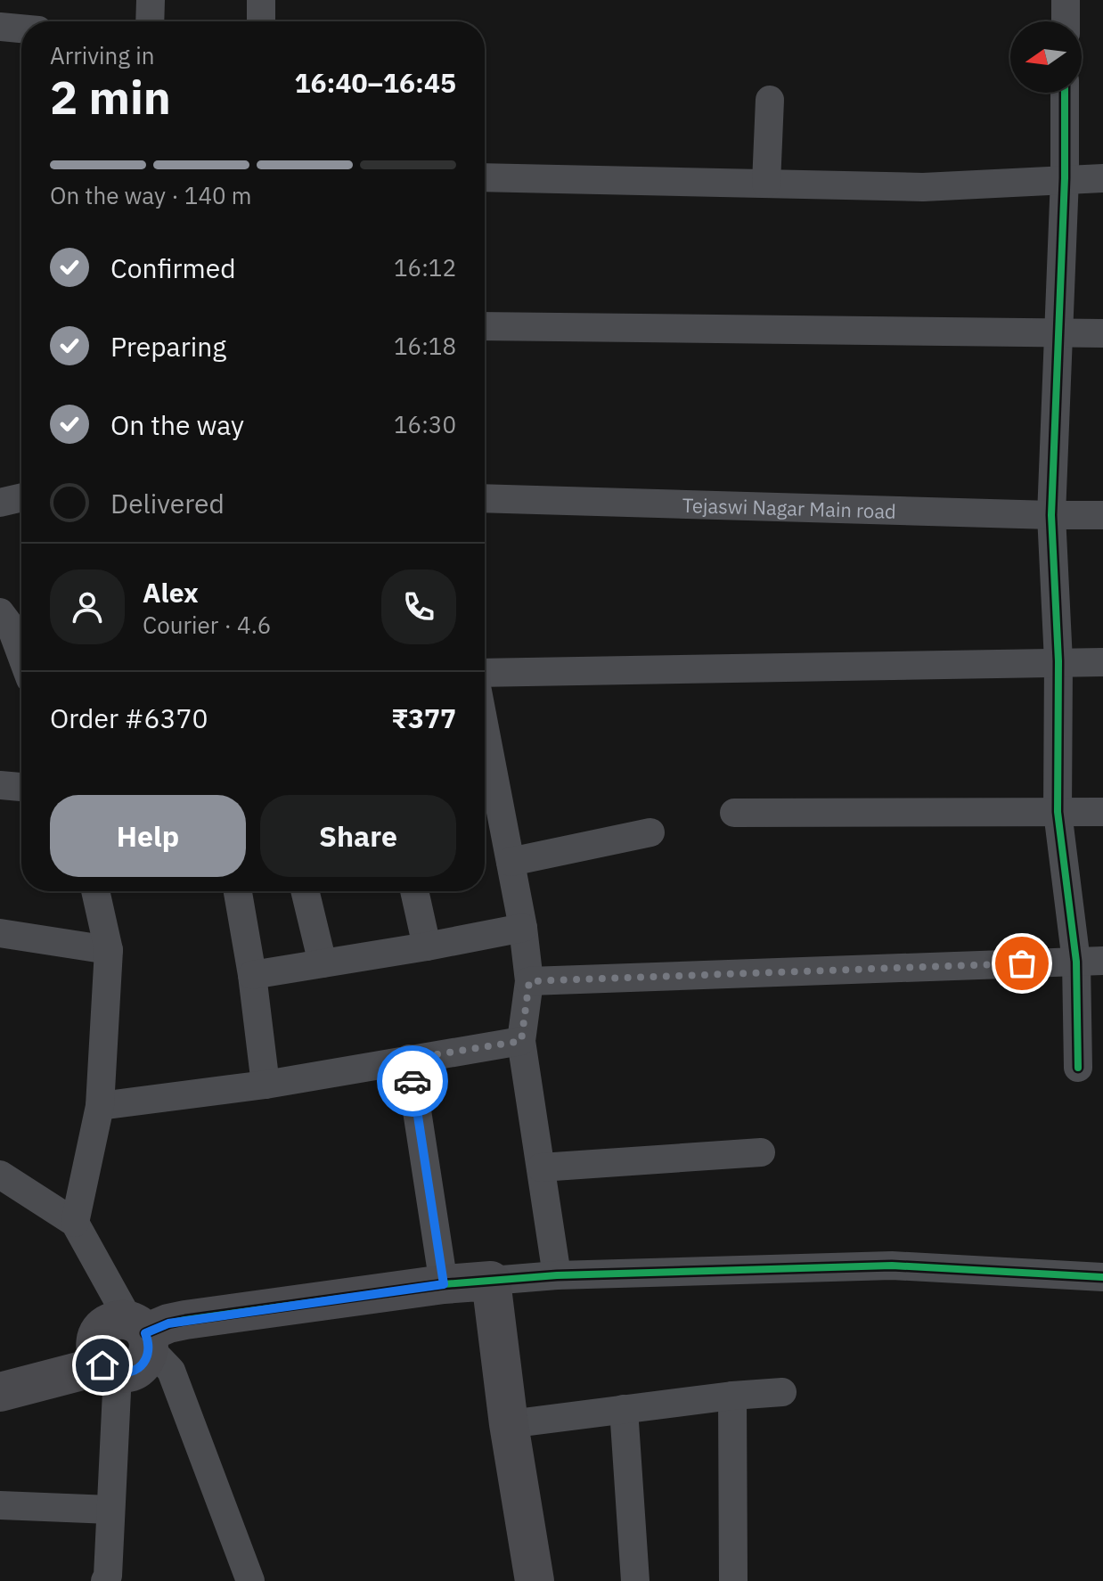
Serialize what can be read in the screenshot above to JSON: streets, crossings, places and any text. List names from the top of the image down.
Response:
{
  "streets": {
    "street": ["Tejaswi Nagar Main road"]
  },
  "north": "left",
  "page": {
    "heading": ["2 min", "Arriving in", "16:40–16:45"],
    "panel": [
      "Alex",
      "Courier · 4.6",
      "Order #6370",
      "₹377"
    ],
    "bar": "On the way · 140 m",
    "list": [
      ["Confirmed", "16:12"],
      ["Preparing", "16:18"],
      ["On the way", "16:30"],
      "Delivered"
    ],
    "buttons": ["Help", "Share"]
  }
}
